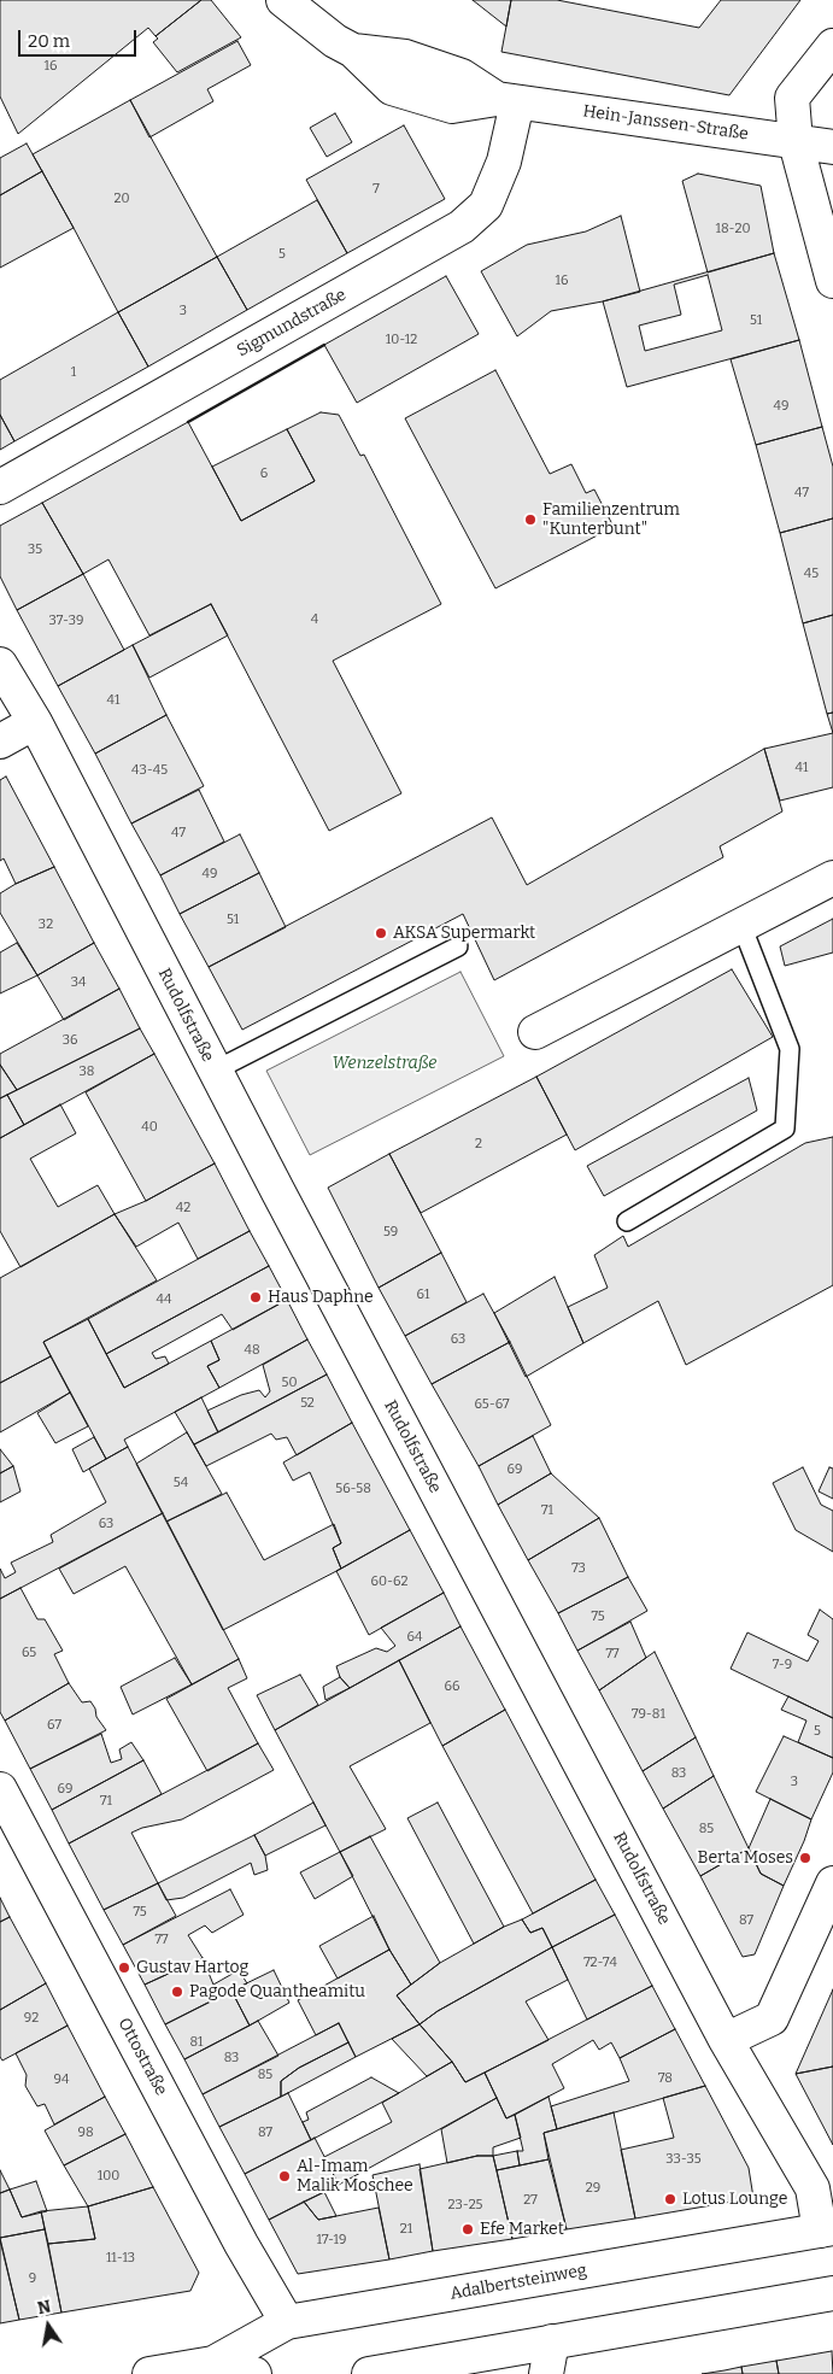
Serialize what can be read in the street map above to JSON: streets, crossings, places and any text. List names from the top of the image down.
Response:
{
  "streets": {
    "street": [
      "Hein-Janssen-Straße",
      "Sigmundstraße",
      "Rudolfstraße",
      "Ottostraße",
      "Adalbertsteinweg"
    ]
  },
  "crossings": [
    ["Hein-Janssen-Straße", "Sigmundstraße"],
    ["Rudolfstraße", "Adalbertsteinweg"],
    ["Ottostraße", "Adalbertsteinweg"]
  ],
  "parks": ["Wenzelstraße"],
  "places": [
    "Familienzentrum \"Kunterbunt\"",
    "AKSA Supermarkt",
    "Haus Daphne",
    "Berta Moses",
    "Gustav Hartog",
    "Pagode Quantheamitu",
    "Al-Imam Malik Moschee",
    "Lotus Lounge",
    "Efe Market"
  ],
  "house_numbers": [
    "16",
    "7",
    "20",
    "18-20",
    "5",
    "16",
    "3",
    "51",
    "10-12",
    "1",
    "49",
    "6",
    "47",
    "35",
    "45",
    "4",
    "37-39",
    "41",
    "41",
    "43-45",
    "47",
    "49",
    "51",
    "32",
    "34",
    "36",
    "38",
    "40",
    "2",
    "42",
    "59",
    "61",
    "44",
    "63",
    "48",
    "50",
    "52",
    "65-67",
    "69",
    "54",
    "56-58",
    "71",
    "63",
    "73",
    "60-62",
    "75",
    "64",
    "65",
    "77",
    "7-9",
    "66",
    "79-81",
    "67",
    "5",
    "83",
    "3",
    "69",
    "71",
    "85",
    "75",
    "87",
    "77",
    "72-74",
    "92",
    "81",
    "83",
    "85",
    "78",
    "94",
    "98",
    "87",
    "33-35",
    "100",
    "29",
    "27",
    "23-25",
    "21",
    "17-19",
    "11-13",
    "9"
  ],
  "scale_bar": "20 m",
  "north": "top"
}
